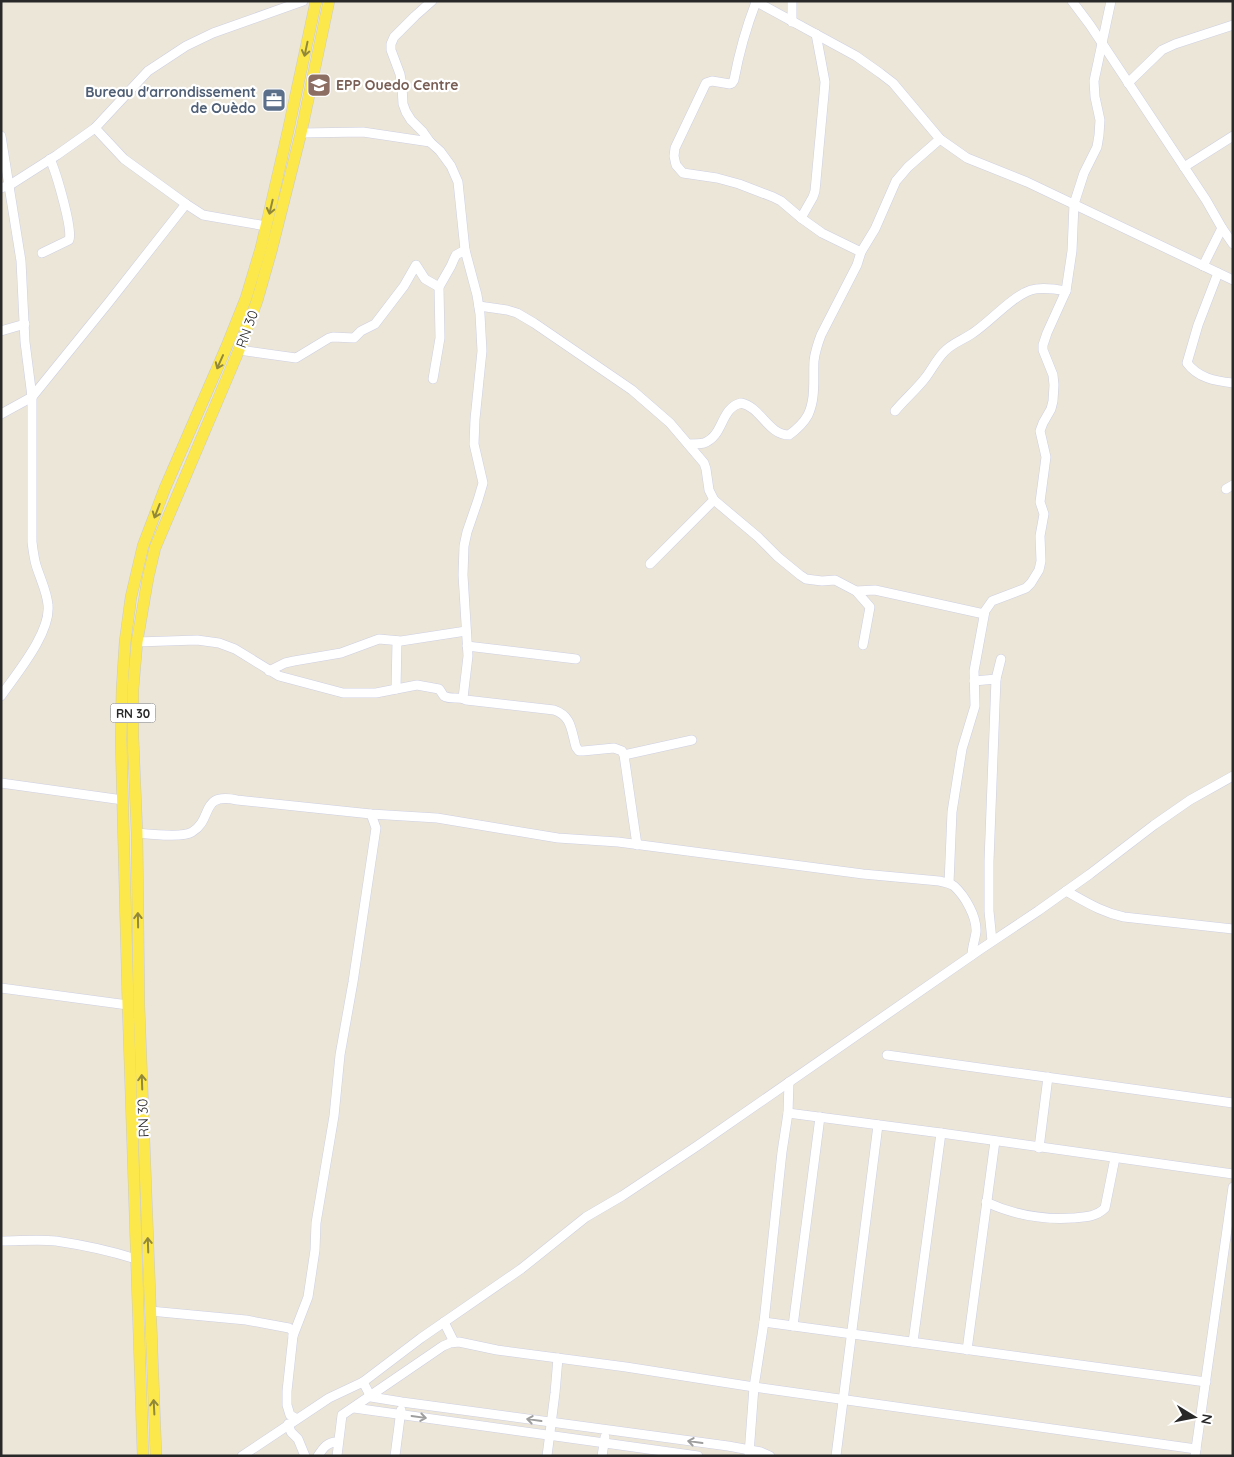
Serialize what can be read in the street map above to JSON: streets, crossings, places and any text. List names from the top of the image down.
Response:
{
  "streets": {
    "main road": ["RN 30"]
  },
  "places": {
    "school or university": ["EPP Ouedo Centre"],
    "office": ["Bureau d'arrondissement de Ouèdo"]
  },
  "north": "right"
}
